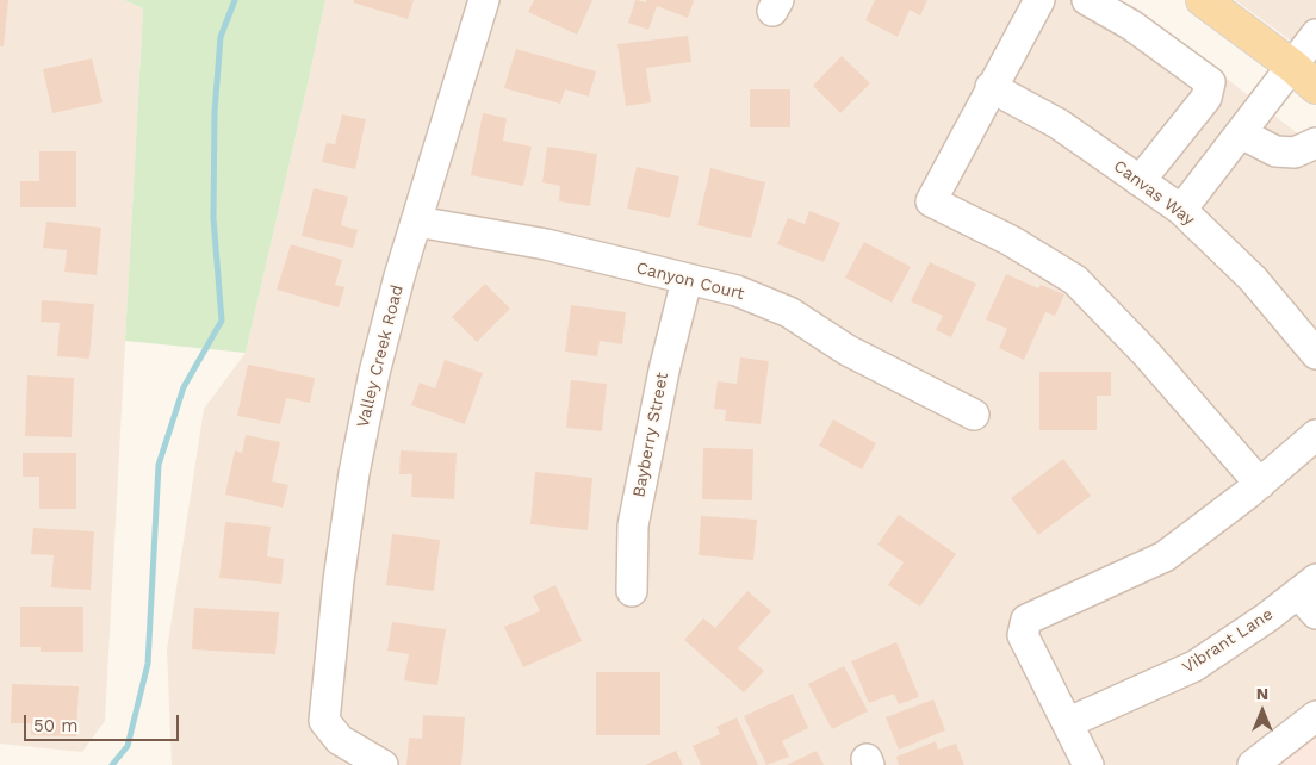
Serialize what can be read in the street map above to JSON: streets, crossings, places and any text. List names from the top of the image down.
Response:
{
  "streets": {
    "street": [
      "Canvas Way",
      "Canyon Court",
      "Valley Creek Road",
      "Bayberry Street",
      "Vibrant Lane"
    ]
  },
  "crossings": [
    ["Canyon Court", "Valley Creek Road"],
    ["Canyon Court", "Bayberry Street"]
  ],
  "scale_bar": "50 m",
  "north": "top"
}
